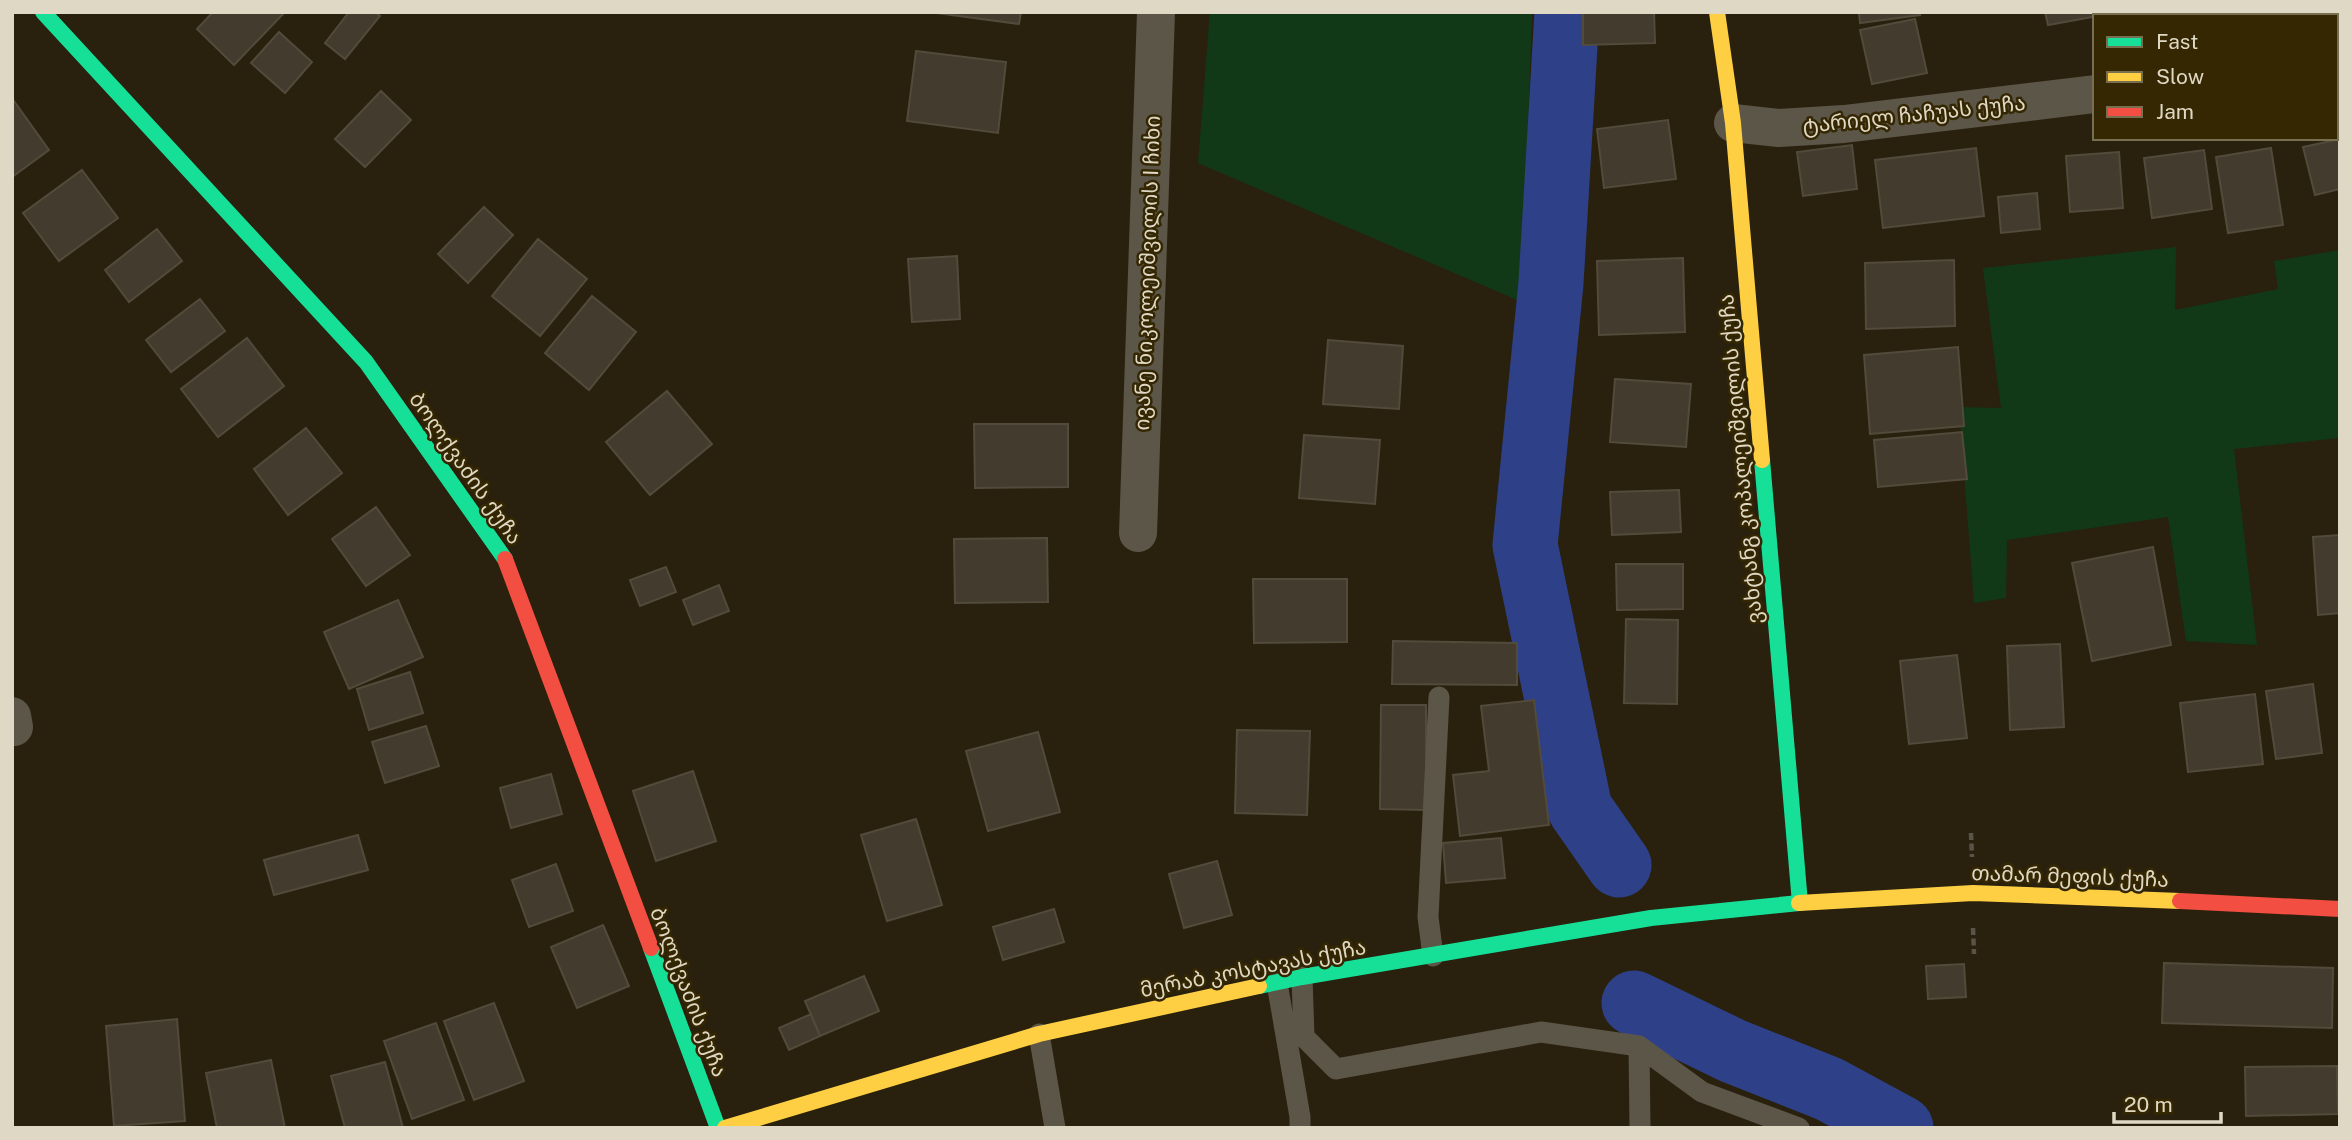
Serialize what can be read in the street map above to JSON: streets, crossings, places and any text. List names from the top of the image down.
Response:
{
  "streets": {
    "street": [
      "ტარიელ ჩაჩუას ქუჩა",
      "ივანე ნიკოლეიშვილის I ჩიხი",
      "ვახტანგ კოპალეიშვილის ქუჩა",
      "ბოლქვაძის ქუჩა",
      "თამარ მეფის ქუჩა",
      "მერაბ კოსტავას ქუჩა"
    ]
  },
  "crossings": [
    ["ტარიელ ჩაჩუას ქუჩა", "ვახტანგ კოპალეიშვილის ქუჩა"],
    ["ვახტანგ კოპალეიშვილის ქუჩა", "თამარ მეფის ქუჩა"],
    ["ვახტანგ კოპალეიშვილის ქუჩა", "მერაბ კოსტავას ქუჩა"],
    ["თამარ მეფის ქუჩა", "მერაბ კოსტავას ქუჩა"]
  ],
  "legend": ["Fast", "Slow", "Jam"],
  "scale_bar": "20 m"
}
